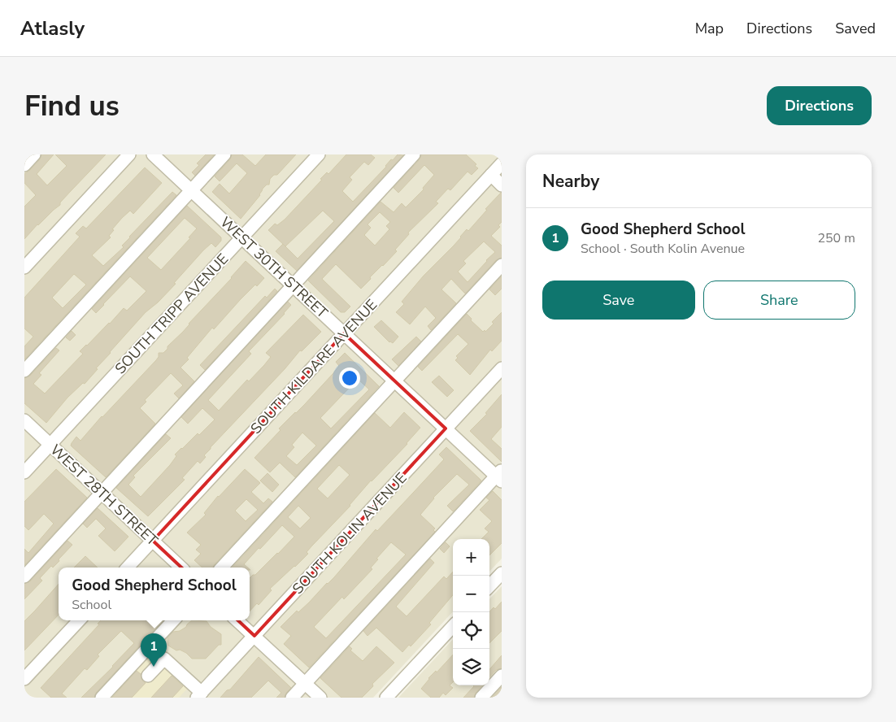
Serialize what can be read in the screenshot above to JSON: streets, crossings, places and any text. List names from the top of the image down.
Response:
{
  "streets": {
    "street": [
      "WEST 30TH STREET",
      "SOUTH TRIPP AVENUE",
      "SOUTH KILDARE AVENUE",
      "WEST 28TH STREET",
      "SOUTH KOLIN AVENUE"
    ]
  },
  "crossings": [
    ["WEST 30TH STREET", "SOUTH TRIPP AVENUE"],
    ["WEST 30TH STREET", "SOUTH KILDARE AVENUE"],
    ["WEST 30TH STREET", "SOUTH KOLIN AVENUE"],
    ["SOUTH TRIPP AVENUE", "WEST 28TH STREET"],
    ["SOUTH KILDARE AVENUE", "WEST 28TH STREET"]
  ],
  "page": {
    "header": "Atlasly",
    "nav": ["Map", "Directions", "Saved"],
    "buttons": [
      "Directions",
      ["Save", "Share"]
    ],
    "title": "Find us",
    "heading": "Nearby",
    "list": [
      {
        "mark": "1",
        "name": "Good Shepherd School",
        "note": "School · South Kolin Avenue",
        "value": "250 m"
      }
    ],
    "map_buttons": ["+", "−"],
    "popup": ["Good Shepherd School", "School"],
    "pins": "1"
  }
}
